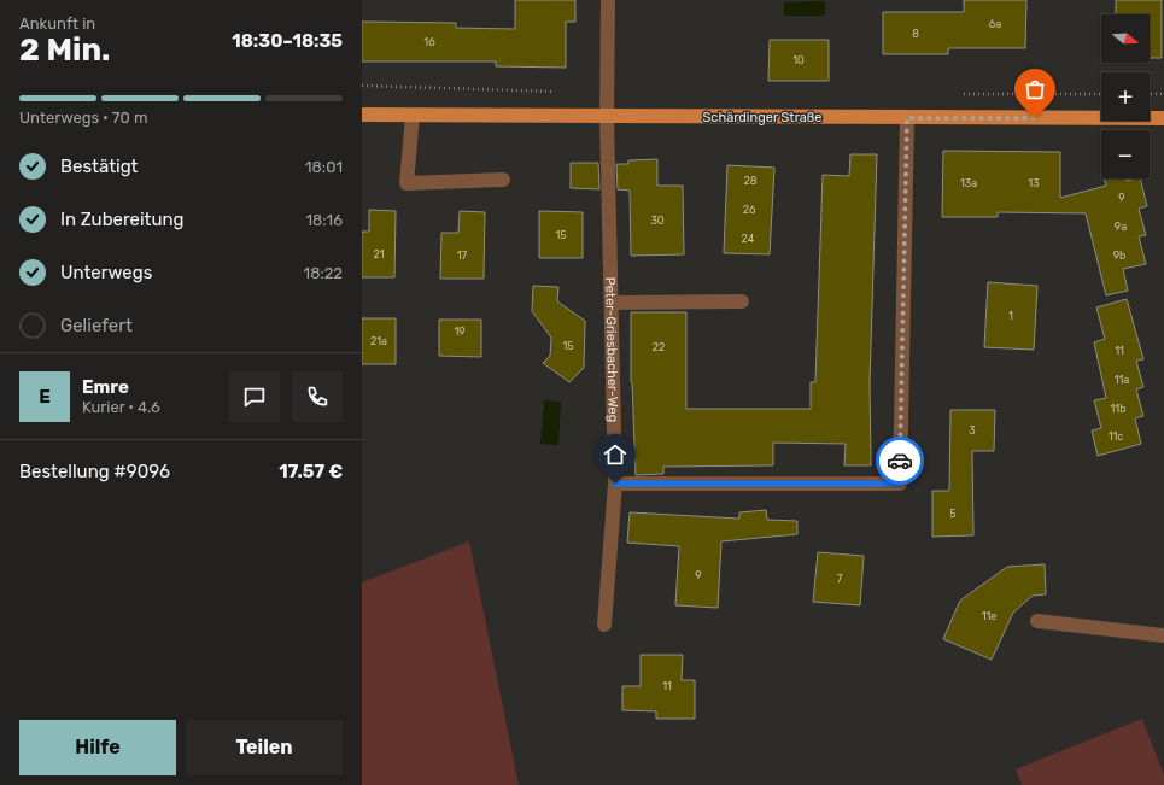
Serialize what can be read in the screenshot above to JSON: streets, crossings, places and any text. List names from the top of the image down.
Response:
{
  "streets": {
    "main road": ["Schärdinger Straße"],
    "street": ["Peter-Griesbacher-Weg"]
  },
  "crossings": [
    ["Schärdinger Straße", "Peter-Griesbacher-Weg"]
  ],
  "house_numbers": [
    "6a",
    "8",
    "16",
    "10",
    "28",
    "13a",
    "13",
    "9",
    "26",
    "30",
    "9a",
    "15",
    "24",
    "21",
    "17",
    "9b",
    "1",
    "19",
    "21a",
    "15",
    "22",
    "11",
    "11a",
    "11b",
    "3",
    "11c",
    "5",
    "9",
    "7",
    "11e",
    "11"
  ],
  "north": "right",
  "page": {
    "heading": ["2 Min.", "Ankunft in", "18:30–18:35"],
    "panel": [
      "Emre",
      "Kurier · 4.6",
      "Bestellung #9096",
      "17.57 €"
    ],
    "map_buttons": ["+", "−"],
    "bar": "Unterwegs · 70 m",
    "list": [
      ["Bestätigt", "18:01"],
      ["In Zubereitung", "18:16"],
      ["Unterwegs", "18:22"],
      "Geliefert"
    ],
    "round": "E",
    "buttons": ["Hilfe", "Teilen"]
  }
}
